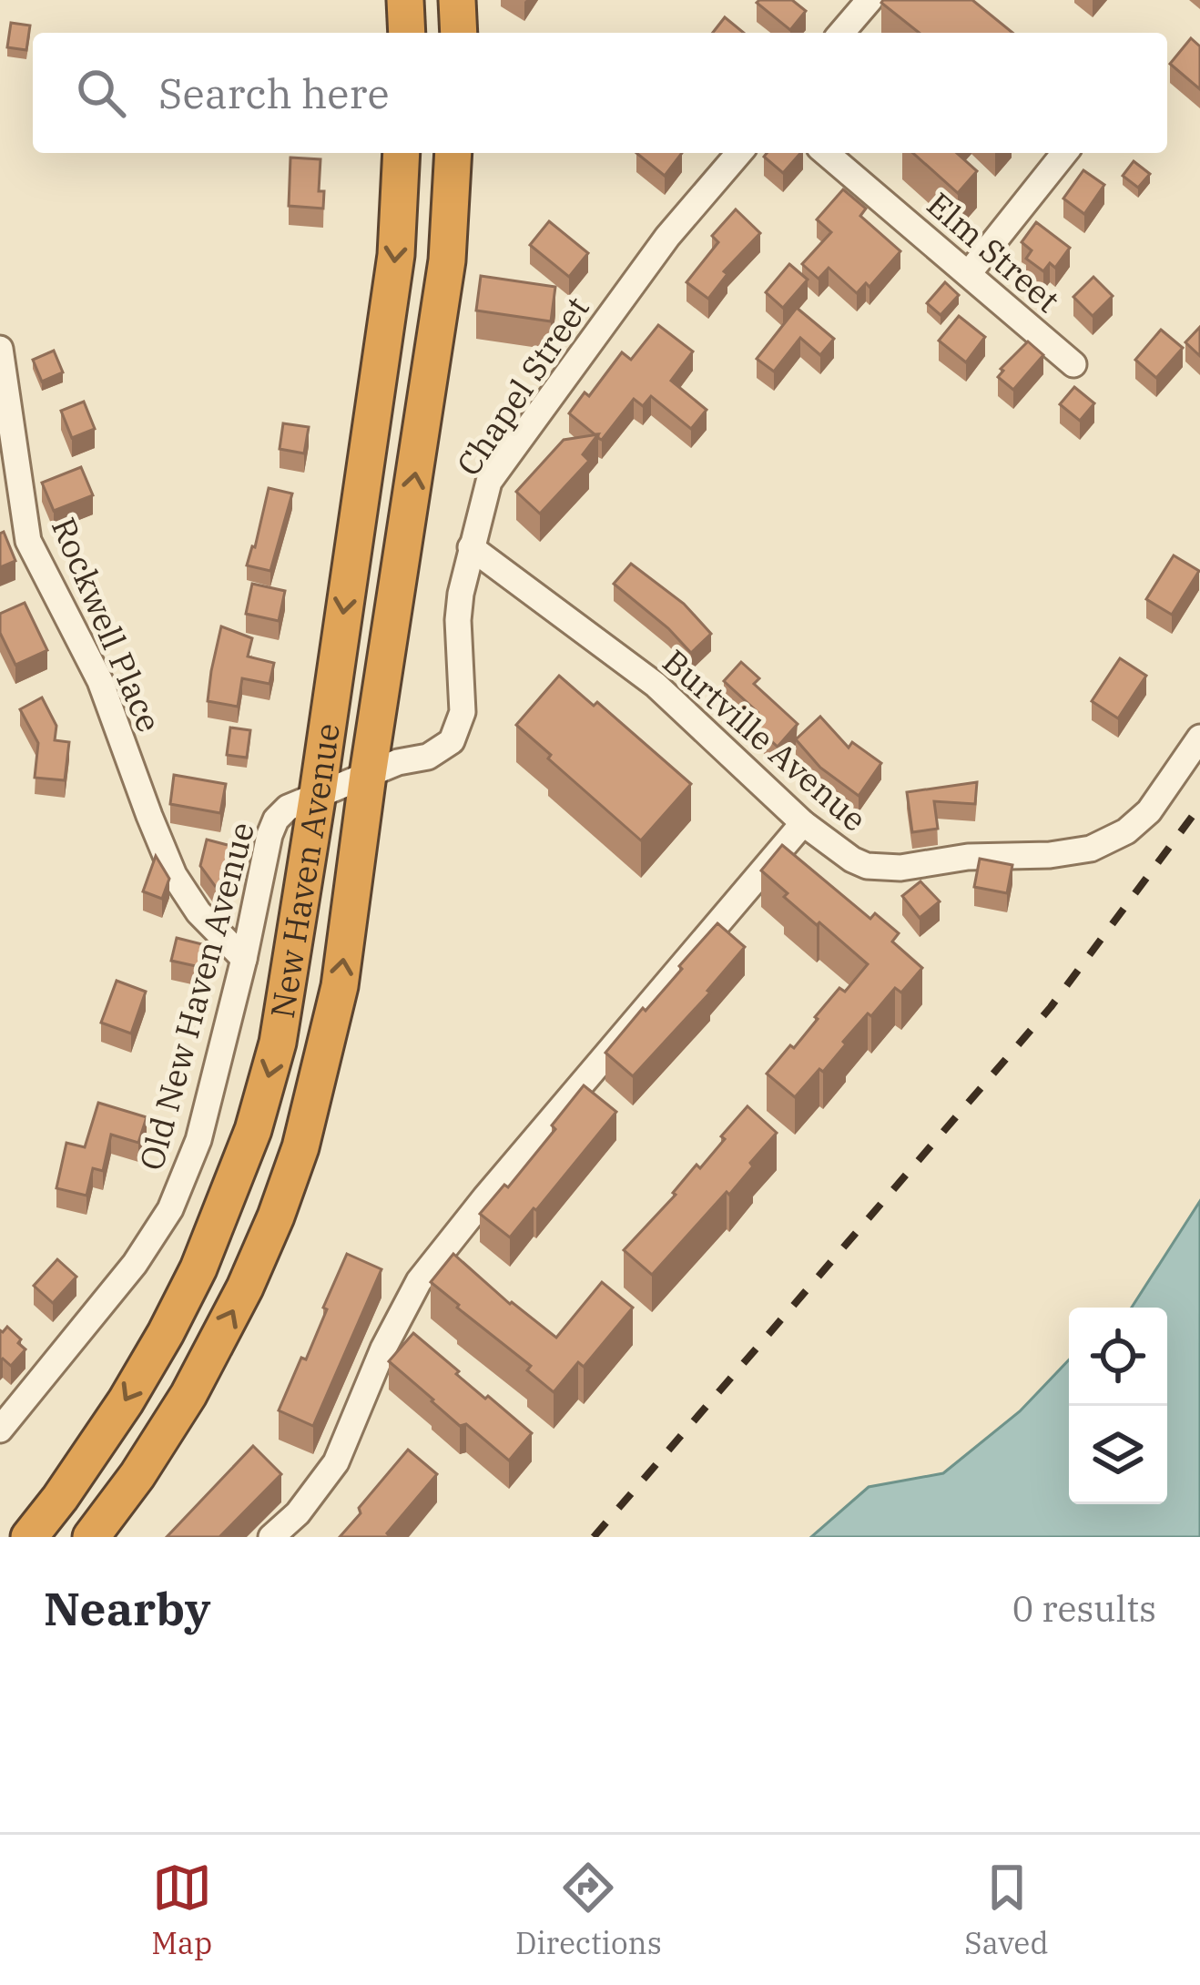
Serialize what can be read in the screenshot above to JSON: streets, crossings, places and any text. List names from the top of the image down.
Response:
{
  "streets": {
    "highway": ["New Haven Avenue"],
    "street": [
      "Elm Street",
      "Chapel Street",
      "Rockwell Place",
      "Burtville Avenue",
      "Old New Haven Avenue"
    ]
  },
  "crossings": [
    ["Chapel Street", "Burtville Avenue"],
    ["Chapel Street", "New Haven Avenue"],
    ["Chapel Street", "Old New Haven Avenue"],
    ["Rockwell Place", "Old New Haven Avenue"],
    ["New Haven Avenue", "Old New Haven Avenue"]
  ],
  "page": {
    "search": "Search here",
    "heading": ["Nearby", "0 results"],
    "nav": ["Map", "Directions", "Saved"]
  }
}
